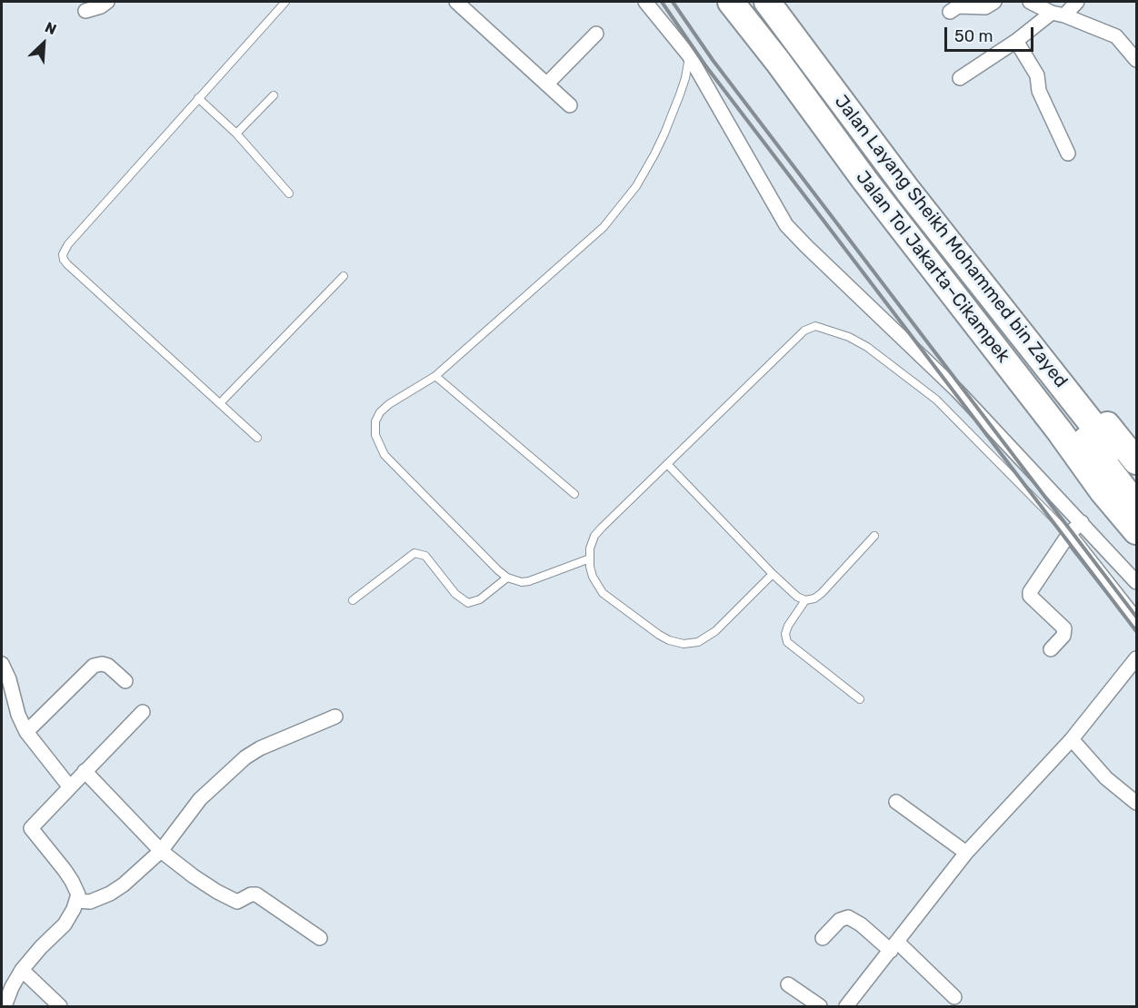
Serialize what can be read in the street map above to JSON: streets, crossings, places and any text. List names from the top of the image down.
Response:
{
  "streets": {
    "highway": ["Jalan Layang Sheikh Mohammed bin Zayed", "Jalan Tol Jakarta–Cikampek"]
  },
  "scale_bar": "50 m",
  "north": "top right"
}
